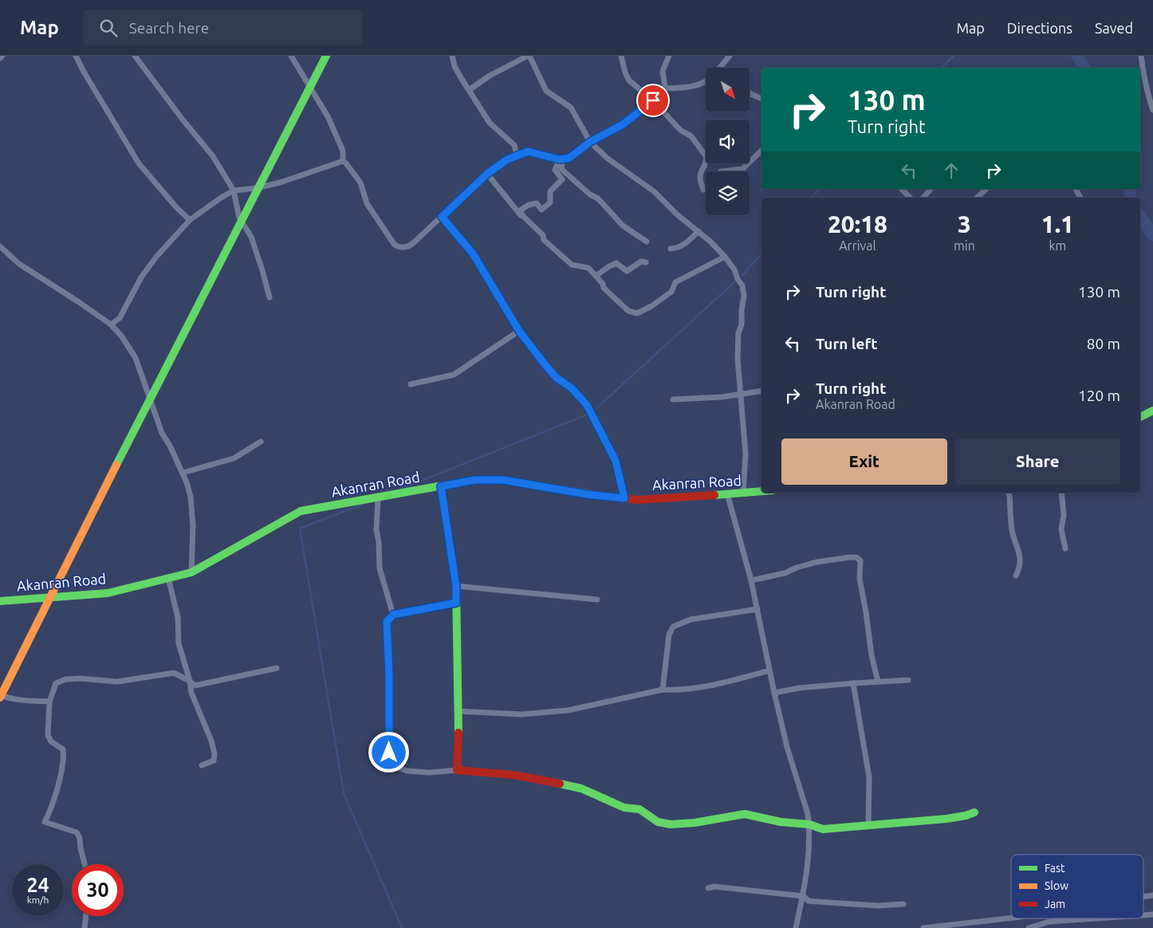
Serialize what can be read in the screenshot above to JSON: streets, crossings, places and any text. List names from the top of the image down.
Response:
{
  "streets": {
    "main road": ["Akanran Road"]
  },
  "legend": ["Fast", "Slow", "Jam"],
  "north": "bottom right",
  "page": {
    "header": "Map",
    "search": "Search here",
    "nav": ["Map", "Directions", "Saved"],
    "turn": ["130 m", "Turn right"],
    "eta": [
      "20:18",
      "Arrival",
      "3",
      "min",
      "1.1",
      "km"
    ],
    "list": [
      {
        "name": "Turn right",
        "value": "130 m"
      },
      {
        "name": "Turn left",
        "value": "80 m"
      },
      {
        "name": "Turn right",
        "note": "Akanran Road",
        "value": "120 m"
      }
    ],
    "buttons": ["Exit", "Share"],
    "speed": "24 km/h",
    "limit": "30"
  }
}
